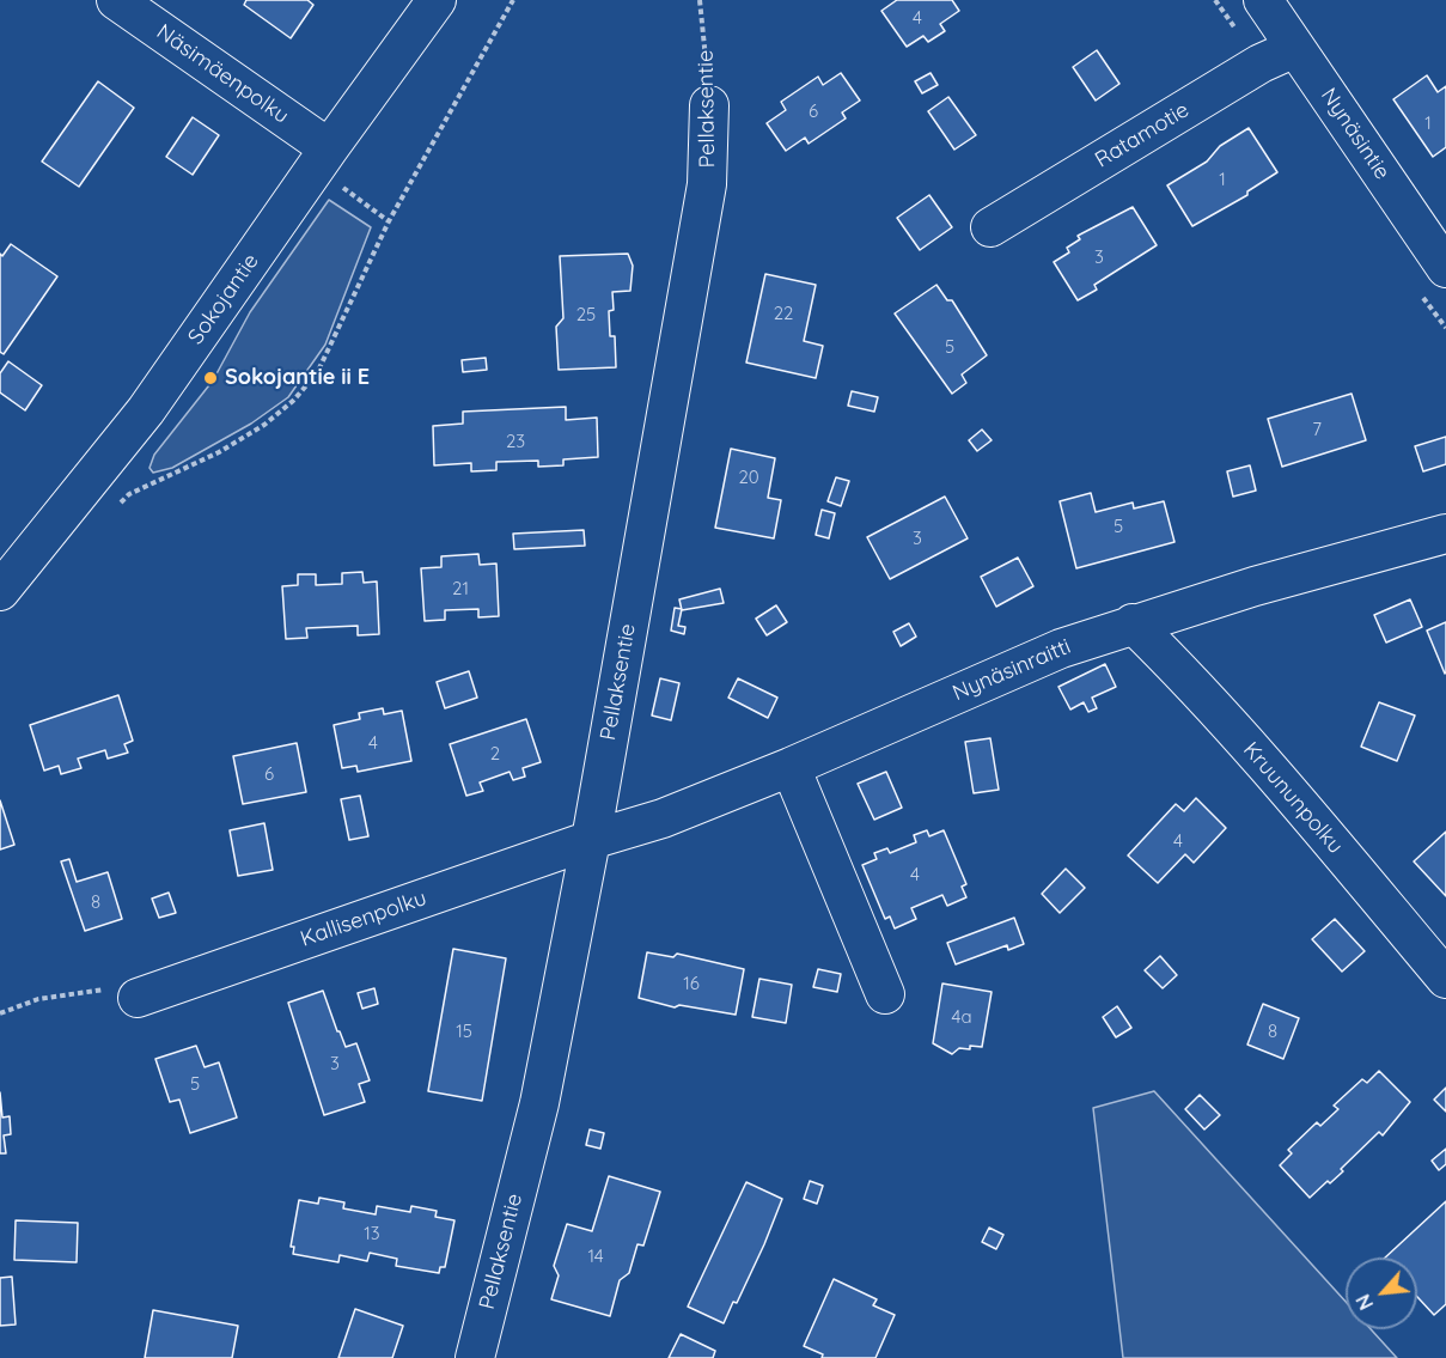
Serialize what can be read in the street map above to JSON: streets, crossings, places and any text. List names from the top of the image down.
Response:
{
  "streets": {
    "street": [
      "Näsimäenpolku",
      "Pellaksentie",
      "Nynäsintie",
      "Ratamotie",
      "Sokojantie",
      "Nynäsinraitti",
      "Kruununpolku",
      "Kallisenpolku"
    ]
  },
  "crossings": [
    ["Näsimäenpolku", "Sokojantie"],
    ["Pellaksentie", "Nynäsinraitti"],
    ["Pellaksentie", "Kallisenpolku"],
    ["Nynäsintie", "Ratamotie"],
    ["Nynäsinraitti", "Kruununpolku"],
    ["Nynäsinraitti", "Kallisenpolku"]
  ],
  "places": ["Sokojantie ii E"],
  "house_numbers": [
    "4",
    "6",
    "1",
    "1",
    "3",
    "22",
    "25",
    "5",
    "7",
    "23",
    "20",
    "5",
    "3",
    "21",
    "4",
    "2",
    "6",
    "4",
    "4",
    "8",
    "16",
    "4a",
    "15",
    "8",
    "3",
    "5",
    "13",
    "14"
  ],
  "north": "bottom left"
}
